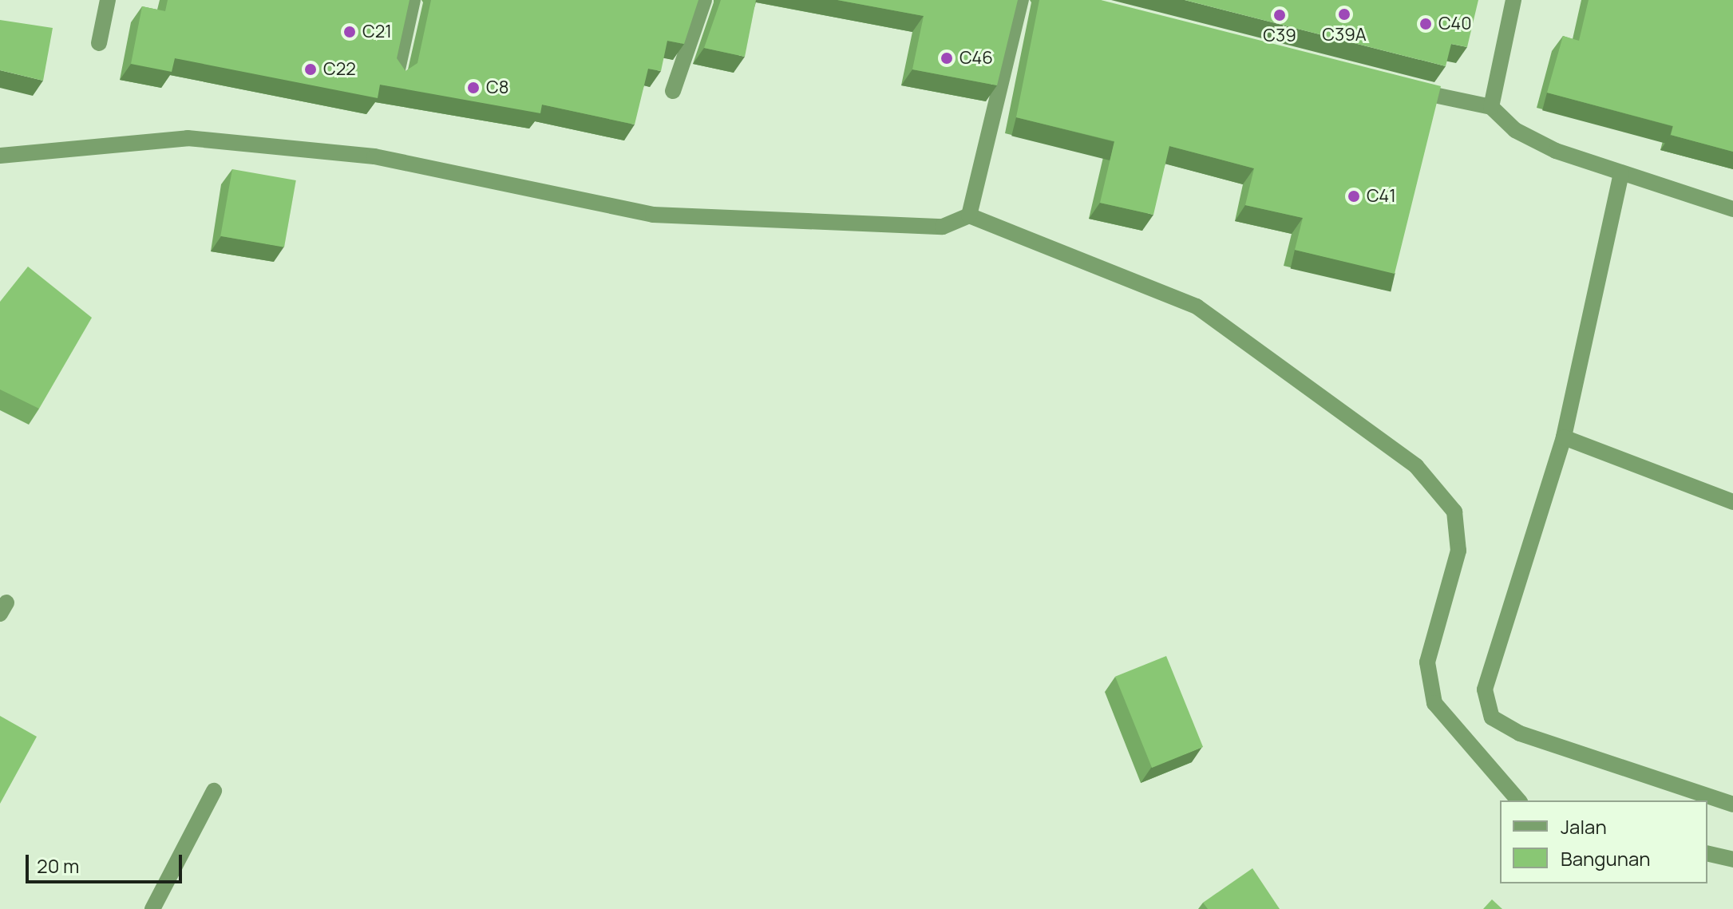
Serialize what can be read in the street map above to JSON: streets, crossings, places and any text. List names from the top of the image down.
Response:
{
  "places": [
    "C39A",
    "C39",
    "C40",
    "C21",
    "C46",
    "C22",
    "C8",
    "C41"
  ],
  "legend": ["Jalan", "Bangunan"],
  "scale_bar": "20 m"
}
